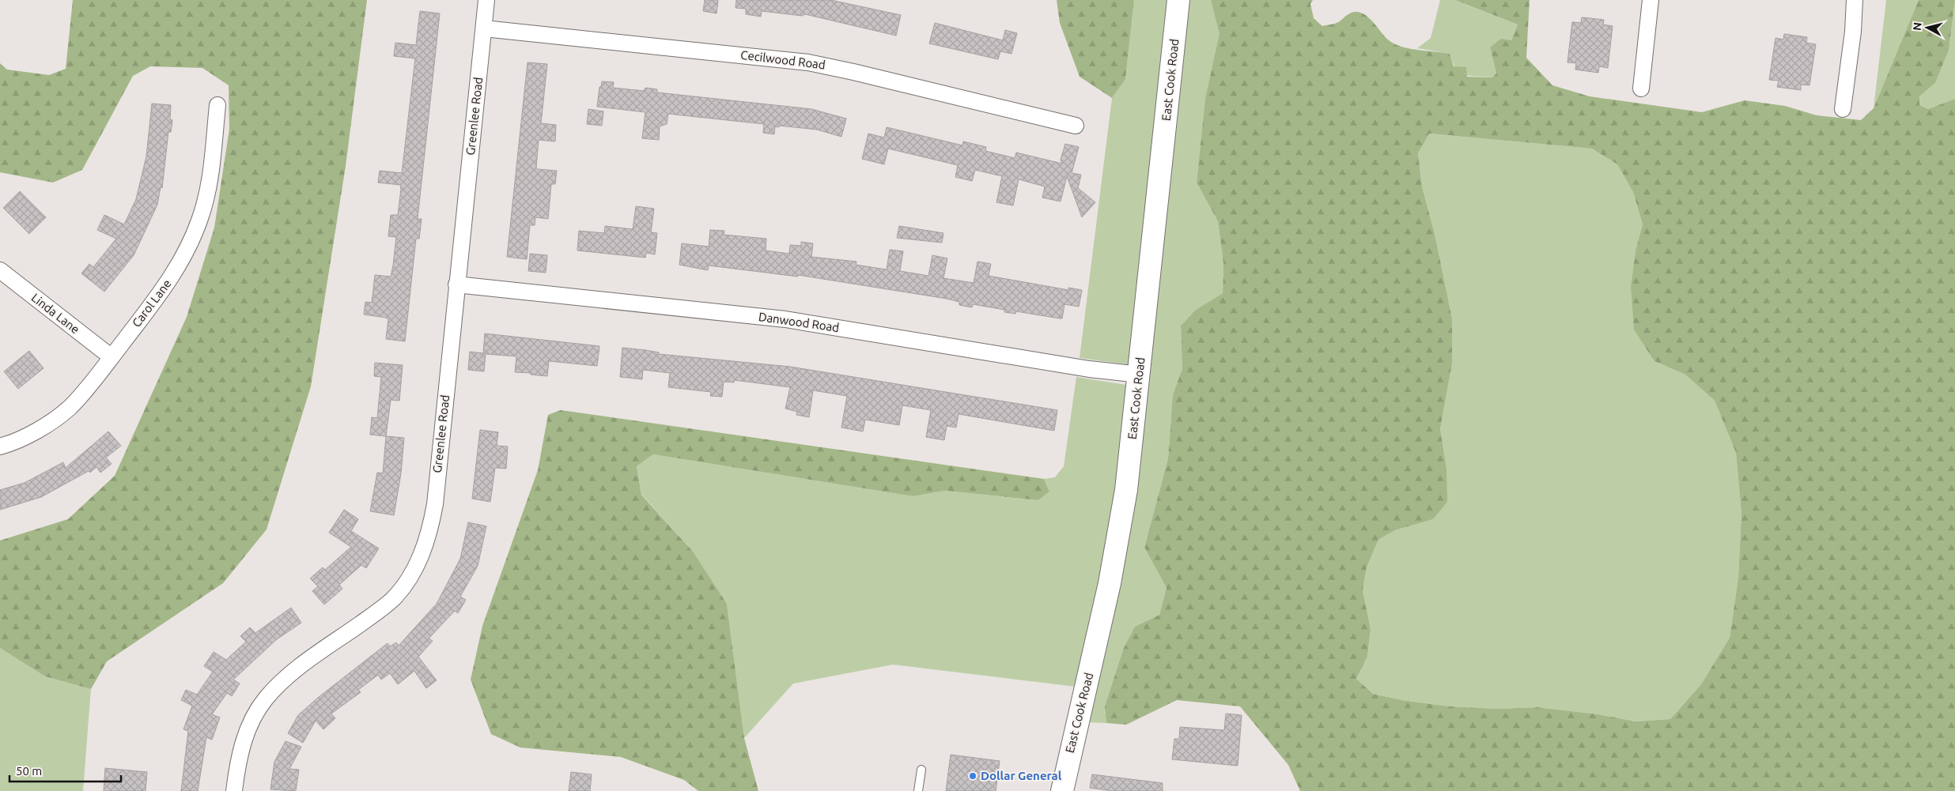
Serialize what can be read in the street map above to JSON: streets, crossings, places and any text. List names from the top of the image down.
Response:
{
  "streets": {
    "main road": ["East Cook Road"],
    "street": [
      "Cecilwood Road",
      "Greenlee Road",
      "Carol Lane",
      "Linda Lane",
      "Danwood Road"
    ]
  },
  "crossings": [
    ["Cecilwood Road", "Greenlee Road"],
    ["East Cook Road", "Danwood Road"],
    ["Greenlee Road", "Danwood Road"],
    ["Carol Lane", "Linda Lane"]
  ],
  "places": ["Dollar General"],
  "scale_bar": "50 m",
  "north": "left"
}
